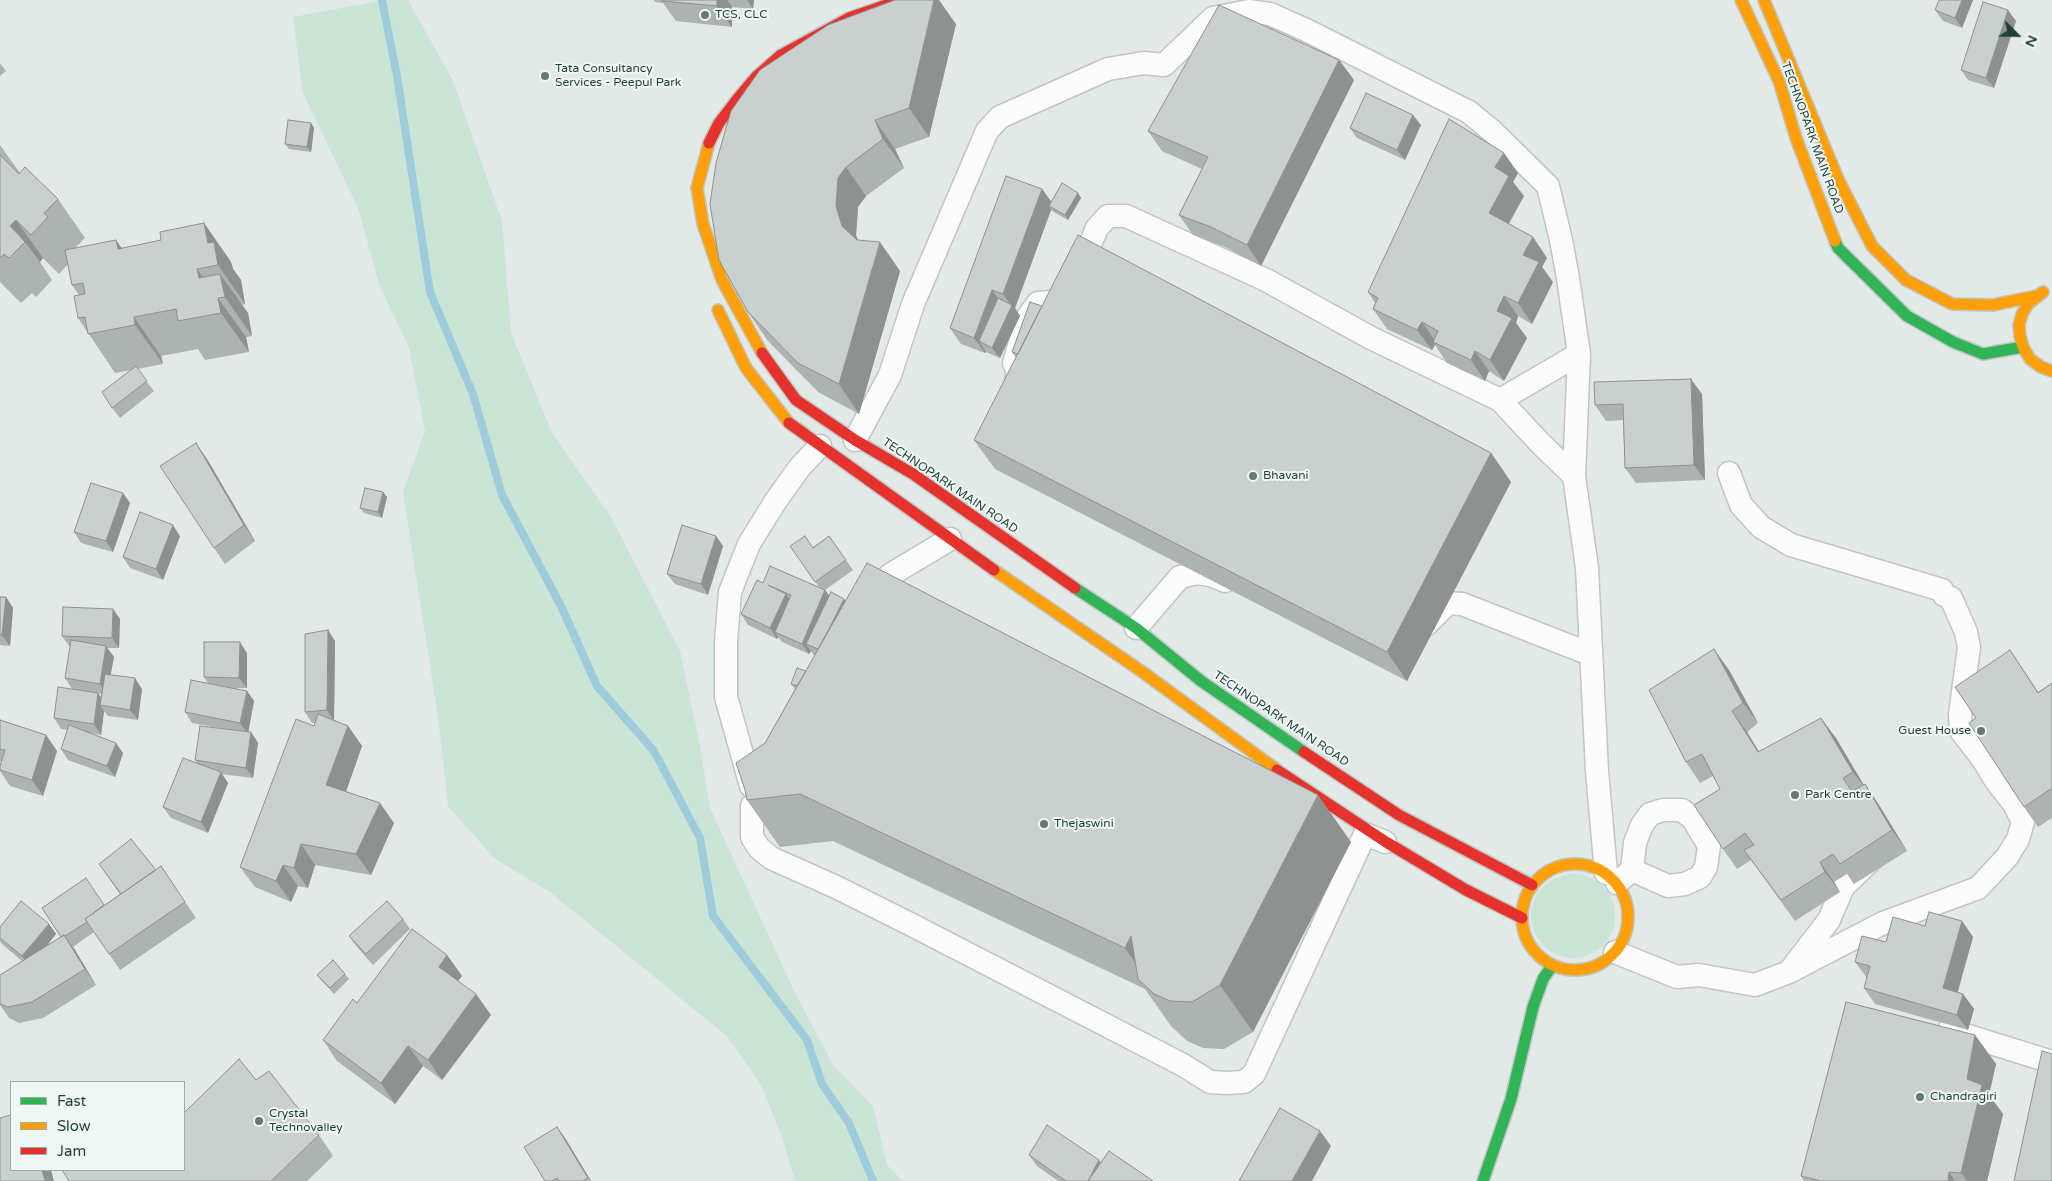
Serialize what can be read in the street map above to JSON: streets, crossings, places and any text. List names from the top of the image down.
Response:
{
  "streets": {
    "street": ["TECHNOPARK MAIN ROAD"]
  },
  "places": [
    "TCS, CLC",
    "Tata Consultancy Services - Peepul Park",
    "Bhavani",
    "Guest House",
    "Park Centre",
    "Thejaswini",
    "Chandragiri",
    "Crystal Technovalley"
  ],
  "legend": ["Fast", "Slow", "Jam"],
  "north": "bottom right"
}
